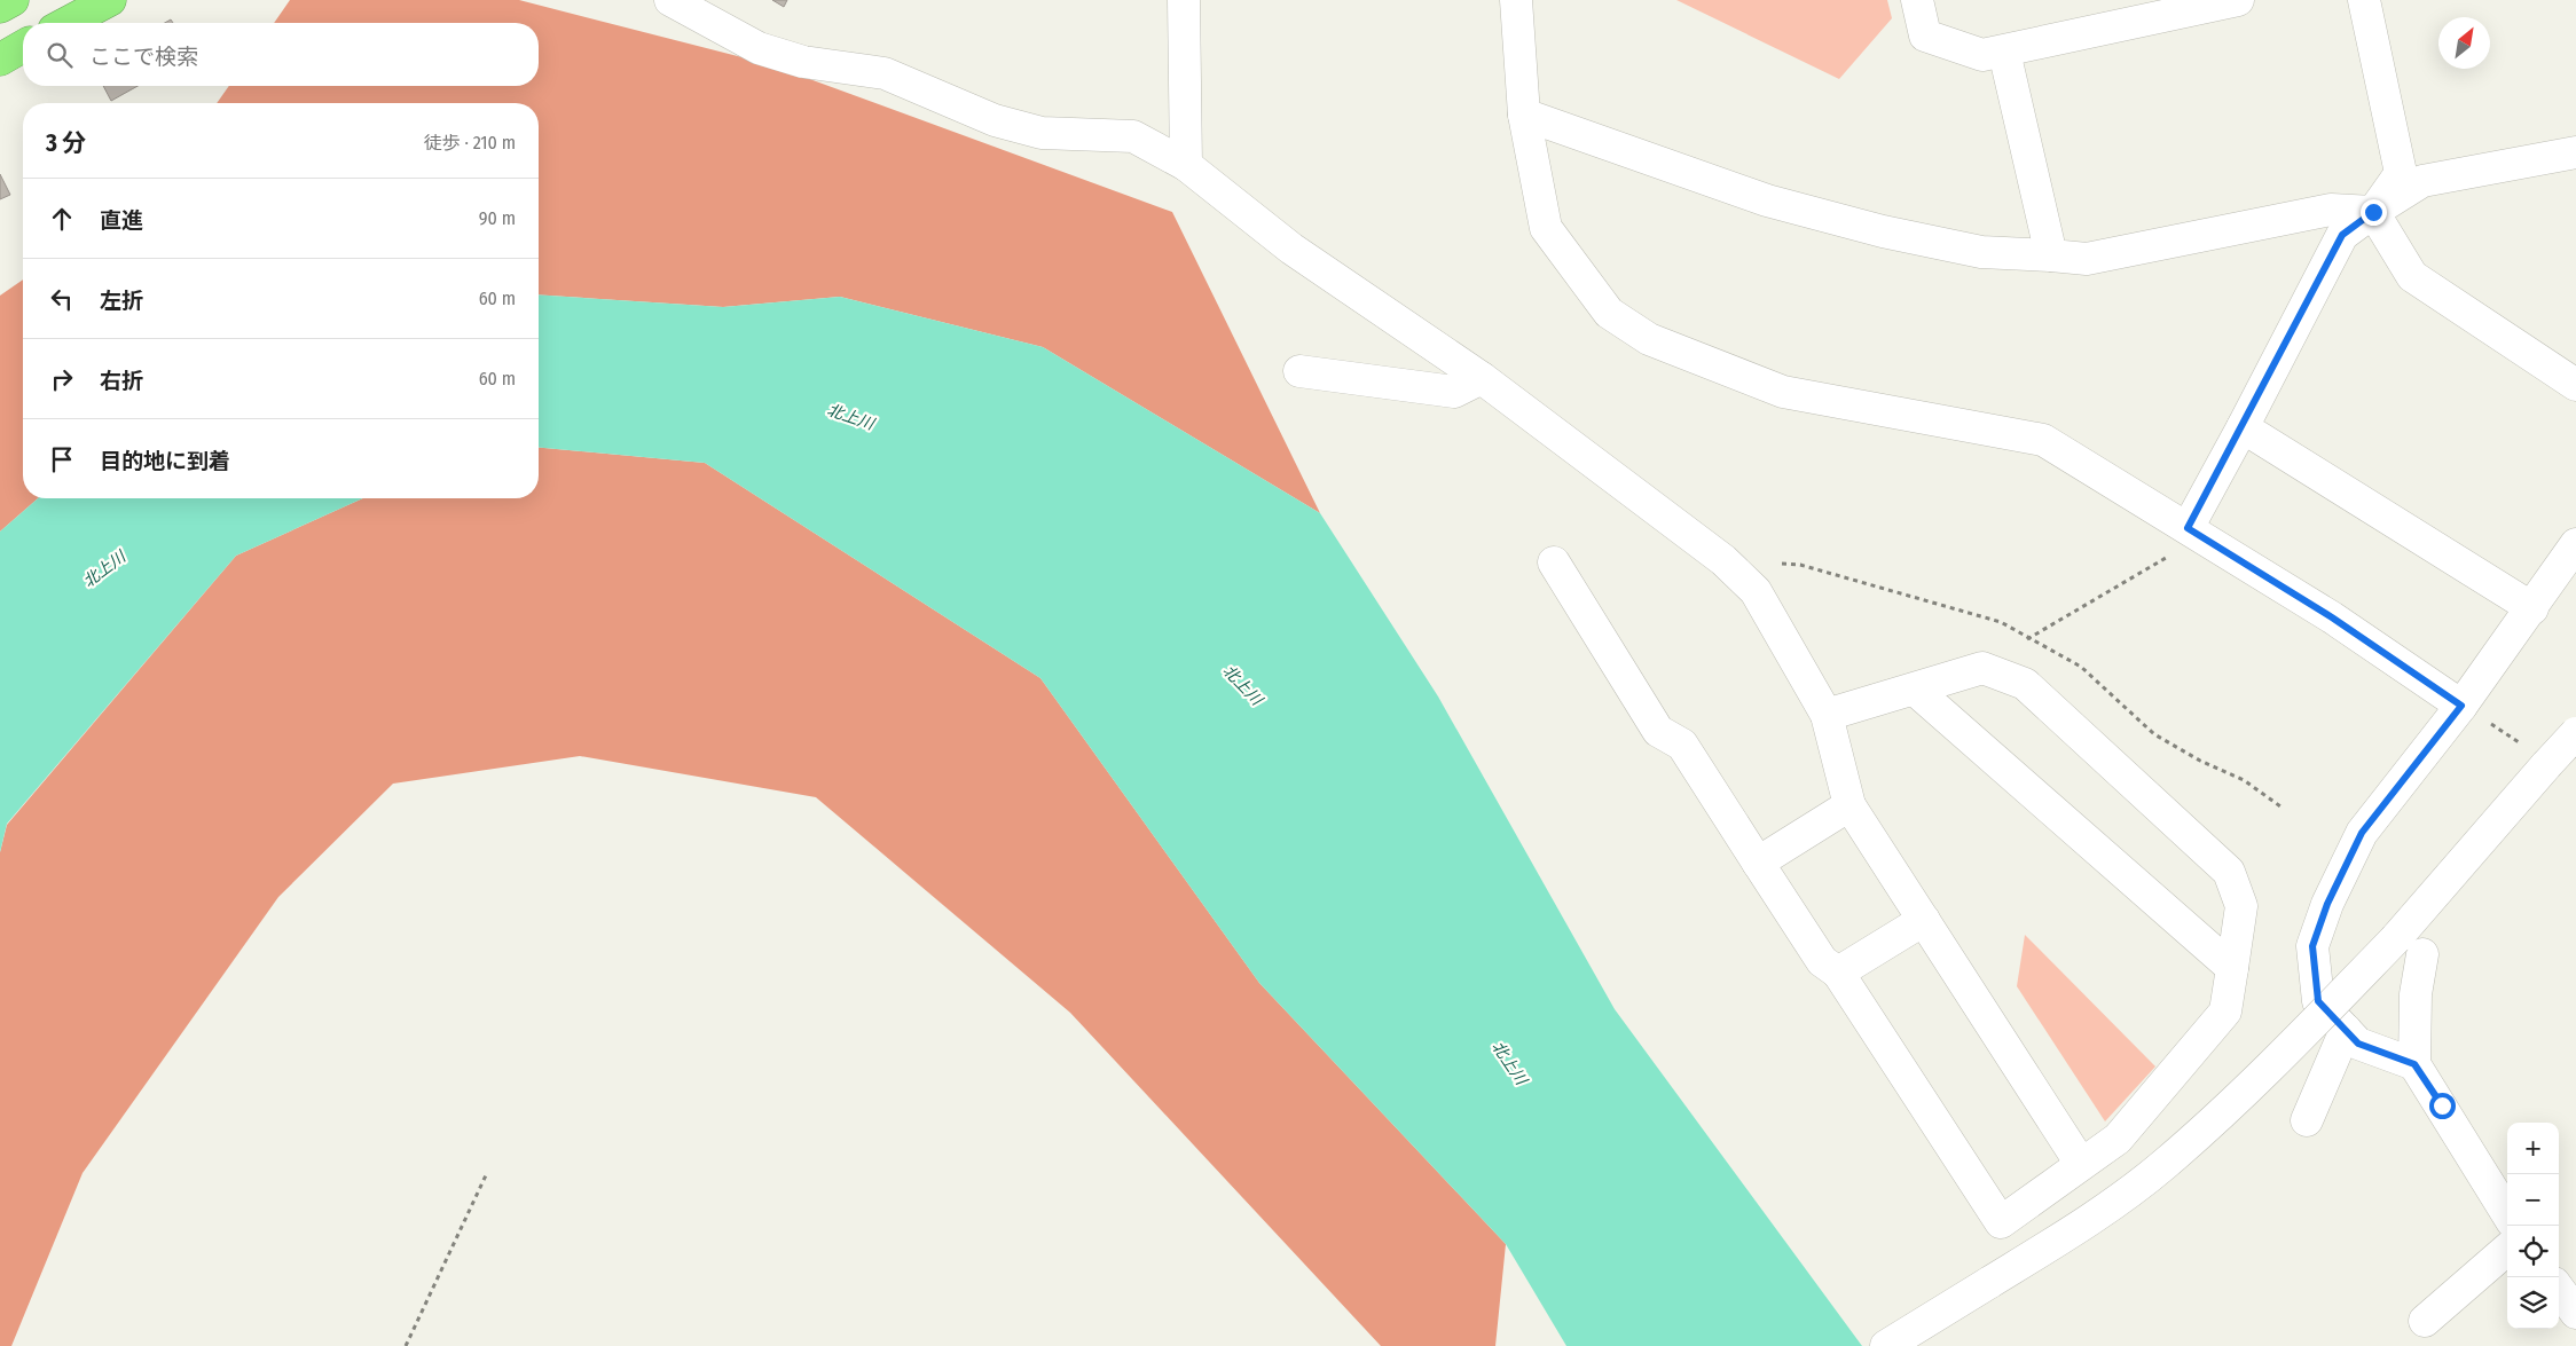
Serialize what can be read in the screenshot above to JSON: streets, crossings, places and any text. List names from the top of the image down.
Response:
{
  "water": ["北上川"],
  "north": "top right",
  "page": {
    "search": "ここで検索",
    "heading": ["3 分", "徒歩 · 210 m"],
    "list": [
      ["直進", "90 m"],
      ["左折", "60 m"],
      ["右折", "60 m"],
      "目的地に到着"
    ],
    "map_buttons": ["+", "−"]
  }
}
